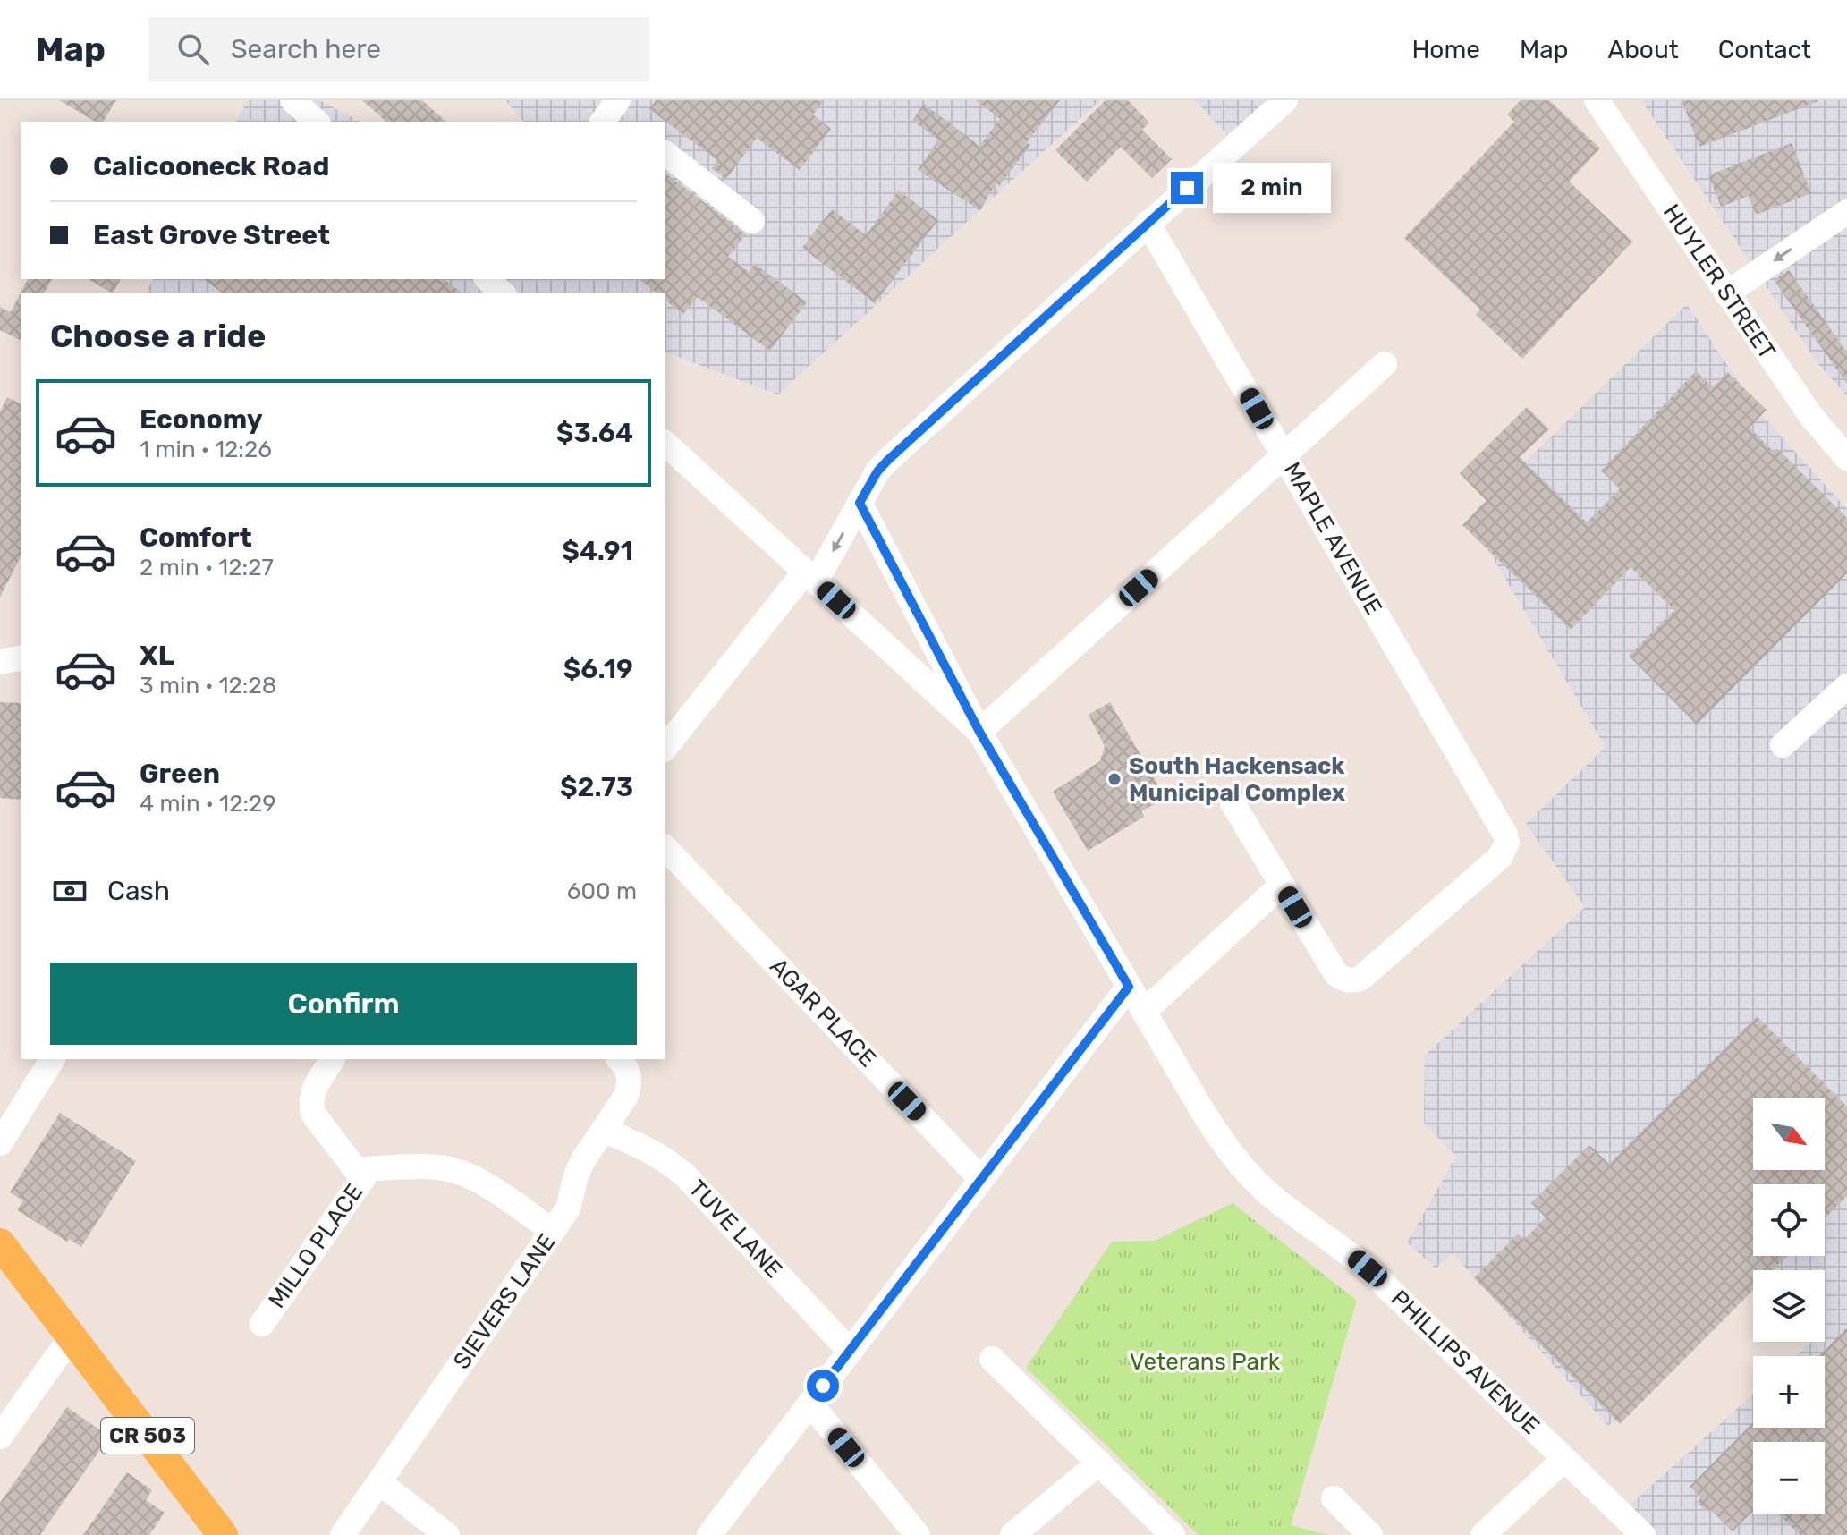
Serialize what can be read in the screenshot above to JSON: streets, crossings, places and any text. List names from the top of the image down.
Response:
{
  "streets": {
    "main road": ["CR 503"],
    "street": [
      "HUYLER STREET",
      "MAPLE AVENUE",
      "AGAR PLACE",
      "TUVE LANE",
      "MILLO PLACE",
      "SIEVERS LANE",
      "PHILLIPS AVENUE"
    ]
  },
  "crossings": [
    ["TUVE LANE", "SIEVERS LANE"]
  ],
  "parks": ["Veterans Park"],
  "places": ["South Hackensack Municipal Complex"],
  "north": "bottom right",
  "page": {
    "header": "Map",
    "search": "Search here",
    "nav": [
      "Home",
      "Map",
      "About",
      "Contact"
    ],
    "banner": ["Calicooneck Road", "East Grove Street"],
    "bubble": "2 min",
    "heading": "Choose a ride",
    "list": [
      {
        "name": "Economy",
        "note": "1 min · 12:26",
        "value": "$3.64"
      },
      {
        "name": "Comfort",
        "note": "2 min · 12:27",
        "value": "$4.91"
      },
      {
        "name": "XL",
        "note": "3 min · 12:28",
        "value": "$6.19"
      },
      {
        "name": "Green",
        "note": "4 min · 12:29",
        "value": "$2.73"
      }
    ],
    "pay": ["Cash", "600 m"],
    "buttons": "Confirm",
    "map_buttons": ["+", "−"]
  }
}
